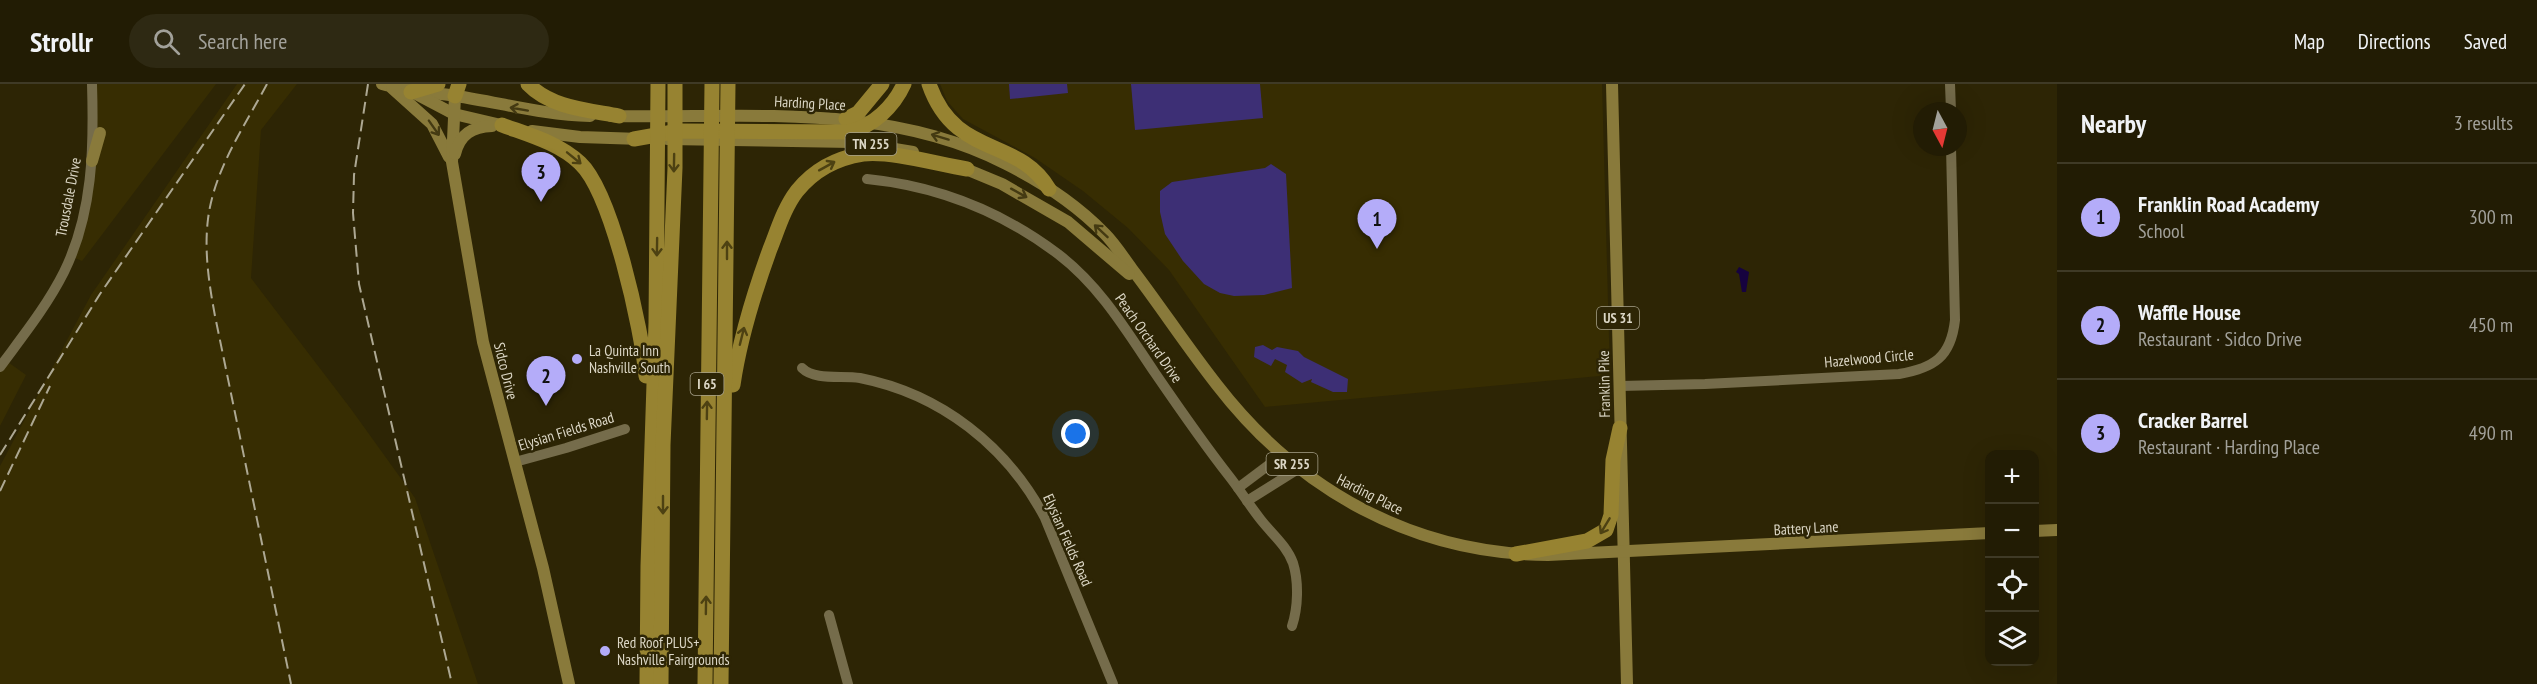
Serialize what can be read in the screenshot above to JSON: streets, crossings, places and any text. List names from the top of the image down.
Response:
{
  "streets": {
    "highway": ["I 65"],
    "main road": [
      "Harding Place",
      "TN 255",
      "US 31",
      "Sidco Drive",
      "Franklin Pike",
      "SR 255",
      "Battery Lane"
    ],
    "street": [
      "Trousdale Drive",
      "Peach Orchard Drive",
      "Hazelwood Circle",
      "Elysian Fields Road"
    ]
  },
  "crossings": [
    ["Harding Place", "TN 255"],
    ["Harding Place", "Sidco Drive"],
    ["Harding Place", "Franklin Pike"],
    ["Harding Place", "Battery Lane"],
    ["TN 255", "Sidco Drive"],
    ["Hazelwood Circle", "Franklin Pike"],
    ["Sidco Drive", "Elysian Fields Road"],
    ["Franklin Pike", "Battery Lane"]
  ],
  "places": ["La Quinta Inn Nashville South", "Red Roof PLUS+ Nashville Fairgrounds"],
  "north": "bottom",
  "page": {
    "header": "Strollr",
    "search": "Search here",
    "nav": ["Map", "Directions", "Saved"],
    "heading": ["Nearby", "3 results"],
    "pins": ["3", "1", "2"],
    "list": [
      {
        "mark": "1",
        "name": "Franklin Road Academy",
        "note": "School",
        "value": "300 m"
      },
      {
        "mark": "2",
        "name": "Waffle House",
        "note": "Restaurant · Sidco Drive",
        "value": "450 m"
      },
      {
        "mark": "3",
        "name": "Cracker Barrel",
        "note": "Restaurant · Harding Place",
        "value": "490 m"
      }
    ],
    "map_buttons": ["+", "−"]
  }
}
